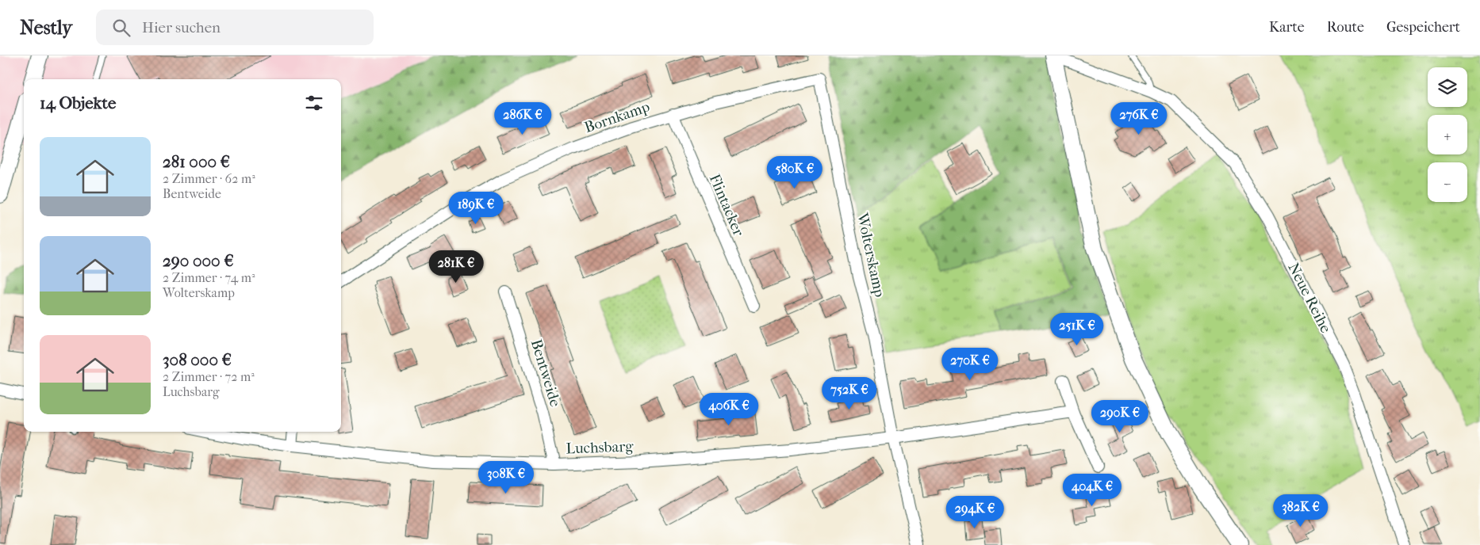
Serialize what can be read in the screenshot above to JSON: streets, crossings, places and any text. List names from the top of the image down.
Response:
{
  "streets": {
    "street": [
      "Bornkamp",
      "Flintacker",
      "Wolterskamp",
      "Neue Reihe",
      "Bentweide",
      "Luchsbarg"
    ]
  },
  "crossings": [
    ["Bornkamp", "Flintacker"],
    ["Bornkamp", "Wolterskamp"],
    ["Wolterskamp", "Luchsbarg"],
    ["Bentweide", "Luchsbarg"]
  ],
  "page": {
    "header": "Nestly",
    "search": "Hier suchen",
    "nav": ["Karte", "Route", "Gespeichert"],
    "map_buttons": ["+", "−"],
    "heading": "14 Objekte",
    "price": [
      "286K €",
      "276K €",
      "580K €",
      "189K €",
      "281K €",
      "251K €",
      "270K €",
      "752K €",
      "406K €",
      "290K €",
      "308K €",
      "404K €",
      "382K €",
      "294K €"
    ],
    "list": [
      {
        "name": "281 000 €",
        "note": "2 Zimmer · 62 m² · Bentweide"
      },
      {
        "name": "290 000 €",
        "note": "2 Zimmer · 74 m² · Wolterskamp"
      },
      {
        "name": "308 000 €",
        "note": "2 Zimmer · 72 m² · Luchsbarg"
      }
    ]
  }
}
